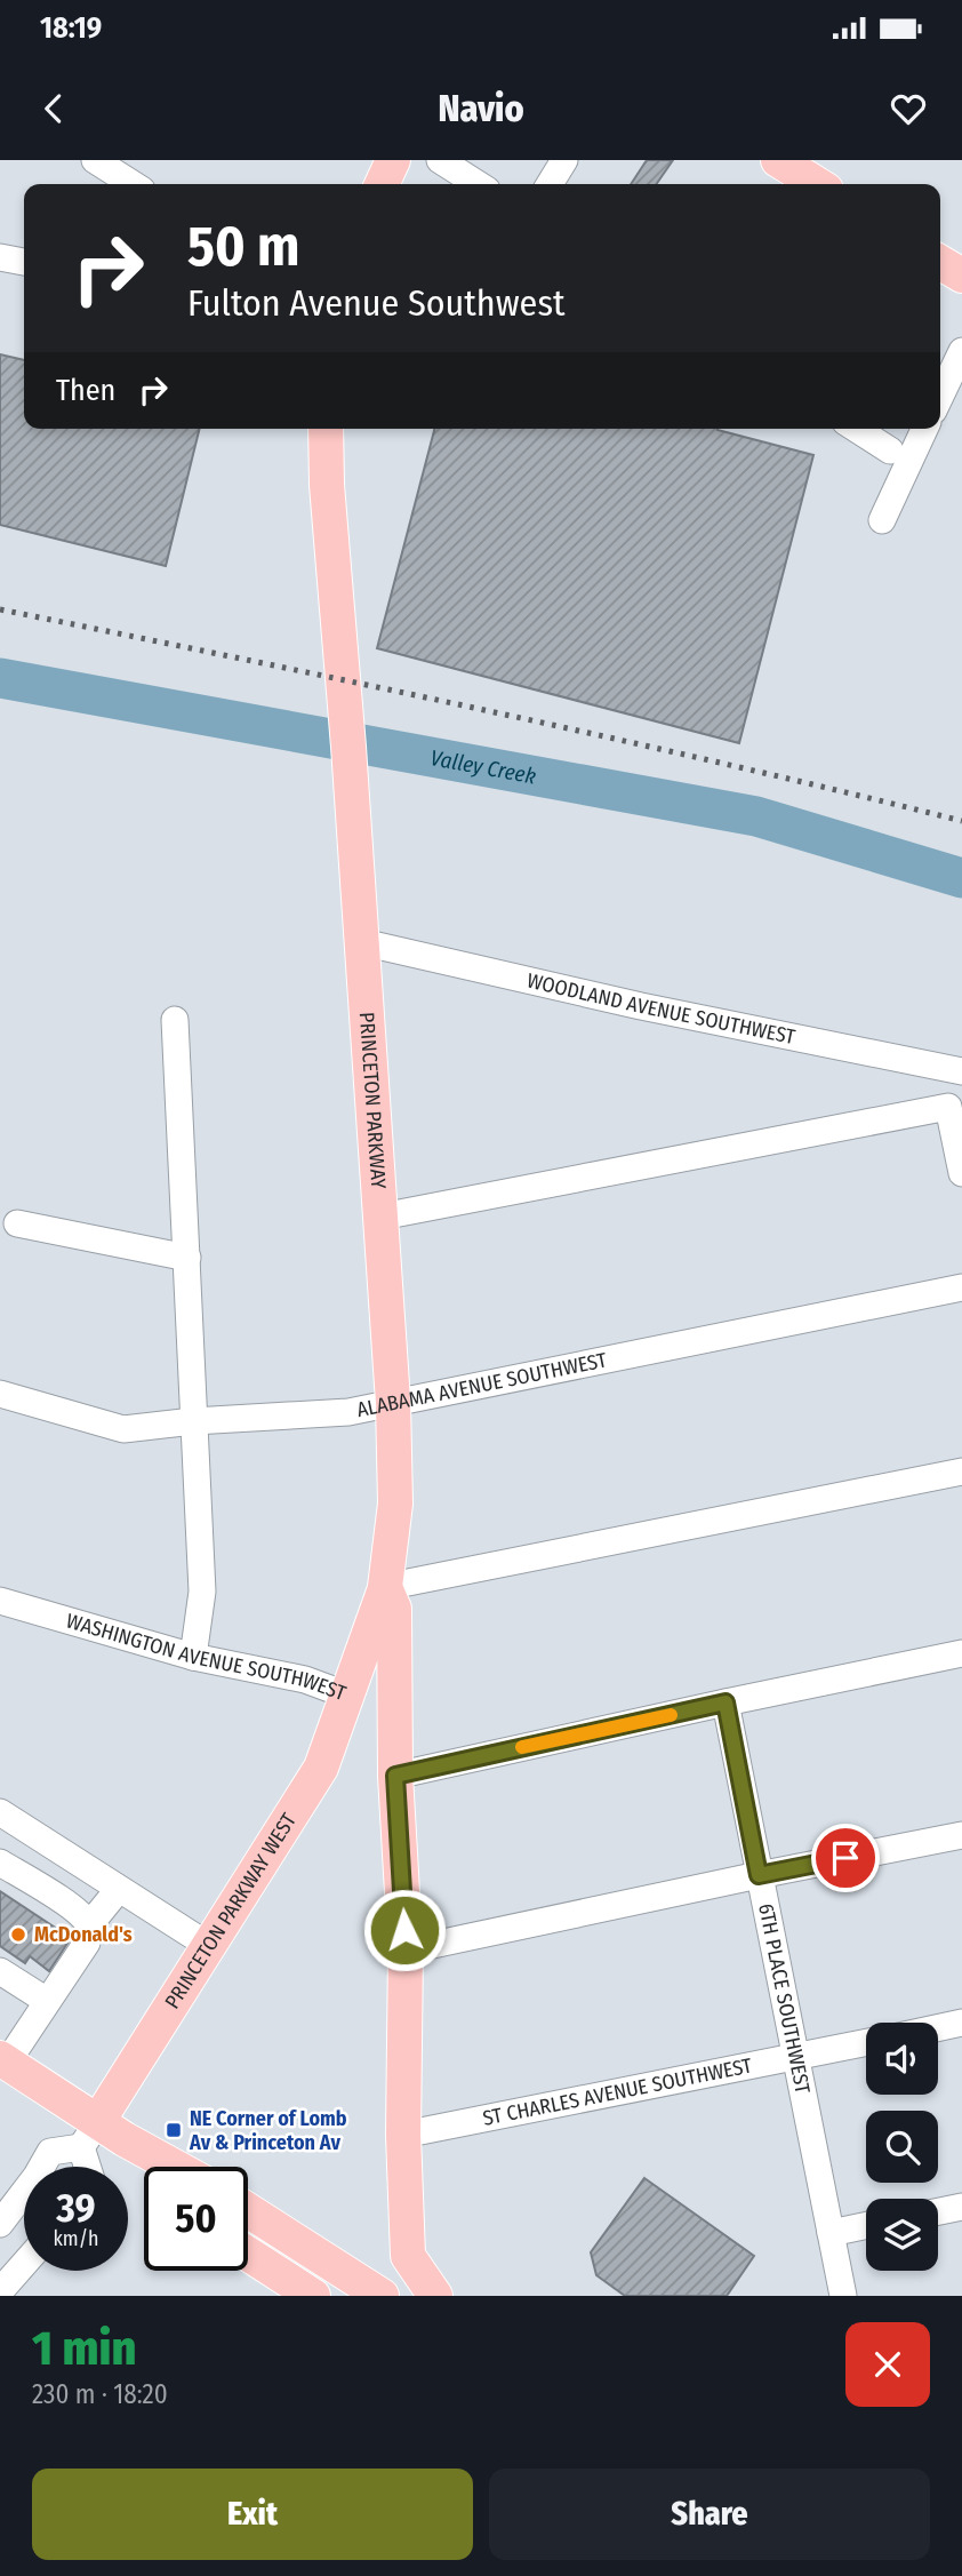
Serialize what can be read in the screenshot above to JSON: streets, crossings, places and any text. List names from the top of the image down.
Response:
{
  "streets": {
    "main road": ["PRINCETON PARKWAY", "WASHINGTON AVENUE SOUTHWEST", "PRINCETON PARKWAY WEST"],
    "street": [
      "WOODLAND AVENUE SOUTHWEST",
      "ALABAMA AVENUE SOUTHWEST",
      "6TH PLACE SOUTHWEST",
      "ST CHARLES AVENUE SOUTHWEST"
    ]
  },
  "crossings": [
    ["WOODLAND AVENUE SOUTHWEST", "PRINCETON PARKWAY"],
    ["PRINCETON PARKWAY", "ALABAMA AVENUE SOUTHWEST"],
    ["PRINCETON PARKWAY", "WASHINGTON AVENUE SOUTHWEST"],
    ["PRINCETON PARKWAY", "ST CHARLES AVENUE SOUTHWEST"],
    ["WASHINGTON AVENUE SOUTHWEST", "PRINCETON PARKWAY WEST"],
    ["6TH PLACE SOUTHWEST", "ST CHARLES AVENUE SOUTHWEST"]
  ],
  "water": ["Valley Creek"],
  "places": {
    "other": ["McDonald's"],
    "transit": ["NE Corner of Lomb Av & Princeton Av"]
  },
  "page": {
    "status": "18:19",
    "header": "Navio",
    "turn": ["50 m", "Fulton Avenue Southwest"],
    "then": "Then",
    "speed": "39 km/h",
    "limit": "50",
    "heading": ["1 min", "230 m · 18:20"],
    "buttons": ["Exit", "Share"]
  }
}
